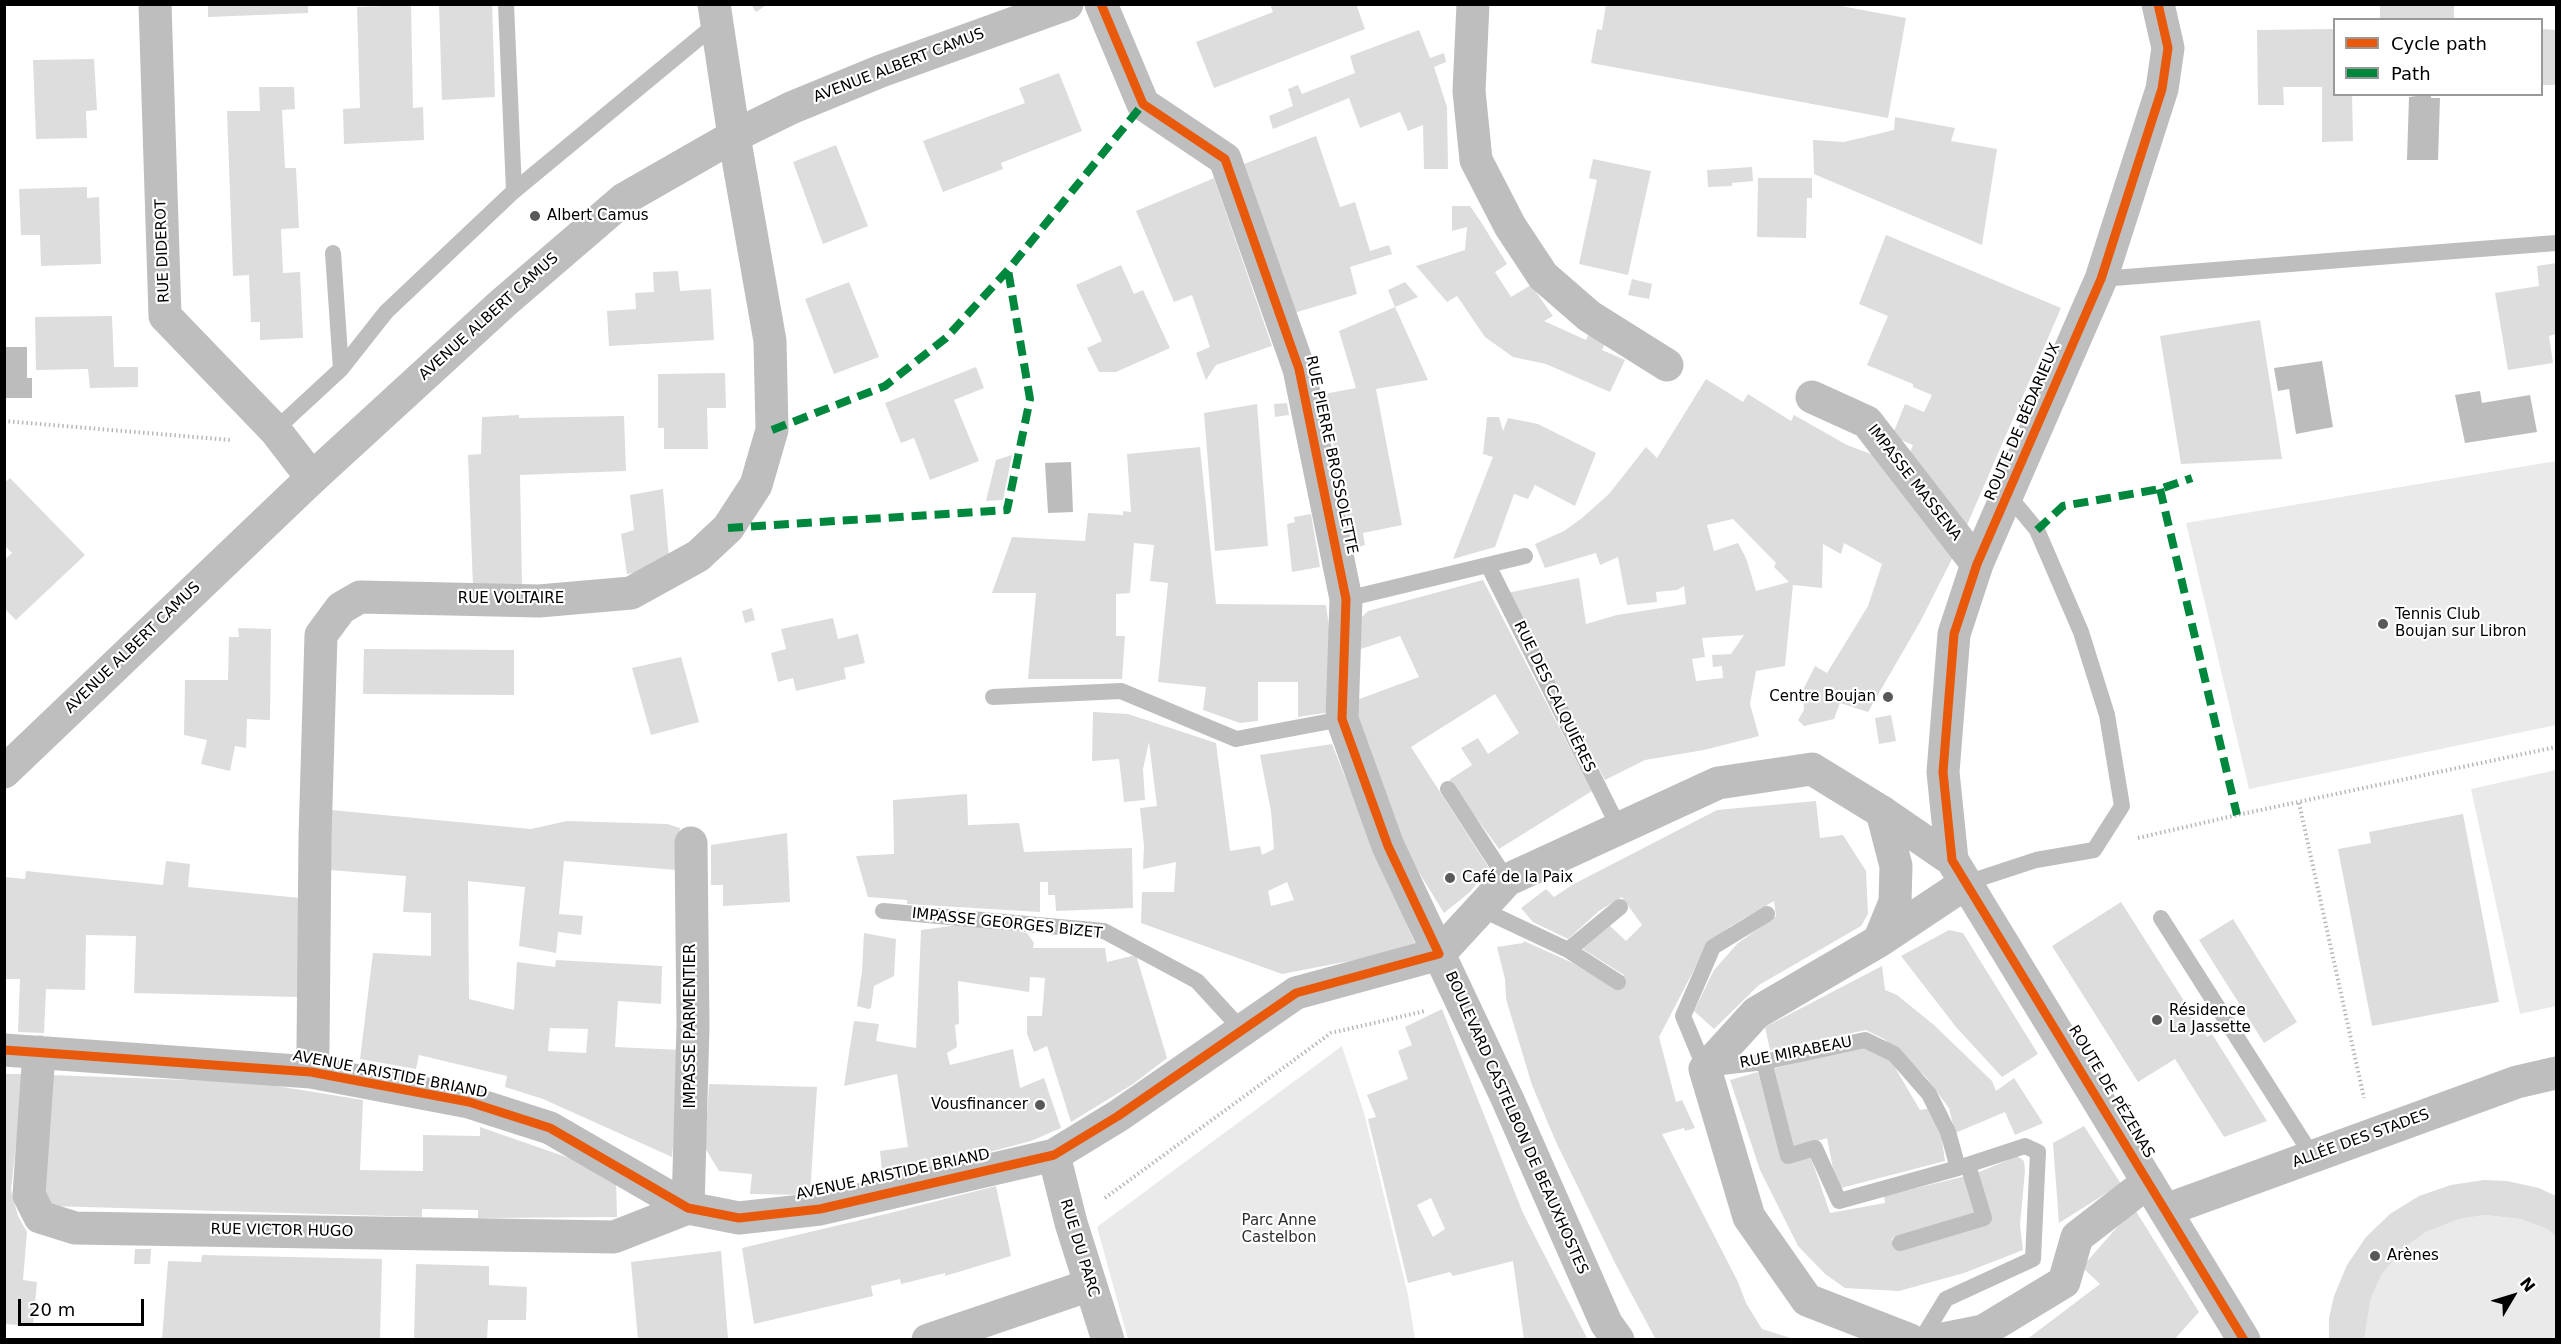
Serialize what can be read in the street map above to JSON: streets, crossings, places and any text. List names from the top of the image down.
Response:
{
  "streets": {
    "street": [
      "AVENUE ALBERT CAMUS",
      "RUE DIDEROT",
      "ROUTE DE BÉDARIEUX",
      "RUE PIERRE BROSSOLETTE",
      "IMPASSE MASSENA",
      "RUE VOLTAIRE",
      "IMPASSE PARMENTIER",
      "AVENUE ARISTIDE BRIAND",
      "ROUTE DE PÉZENAS",
      "BOULEVARD CASTELBON DE BEAUXHOSTES",
      "ALLÉE DES STADES",
      "RUE VICTOR HUGO",
      "RUE DU PARC"
    ],
    "lane": ["RUE DES CALQUIÈRES", "IMPASSE GEORGES BIZET", "RUE MIRABEAU"]
  },
  "crossings": [
    ["AVENUE ALBERT CAMUS", "RUE DIDEROT"],
    ["AVENUE ALBERT CAMUS", "RUE VOLTAIRE"],
    ["ROUTE DE BÉDARIEUX", "IMPASSE MASSENA"],
    ["ROUTE DE BÉDARIEUX", "ROUTE DE PÉZENAS"],
    ["ROUTE DE BÉDARIEUX", "BOULEVARD CASTELBON DE BEAUXHOSTES"],
    ["RUE PIERRE BROSSOLETTE", "AVENUE ARISTIDE BRIAND"],
    ["RUE PIERRE BROSSOLETTE", "BOULEVARD CASTELBON DE BEAUXHOSTES"],
    ["RUE VOLTAIRE", "AVENUE ARISTIDE BRIAND"],
    ["RUE DES CALQUIÈRES", "BOULEVARD CASTELBON DE BEAUXHOSTES"],
    ["IMPASSE GEORGES BIZET", "AVENUE ARISTIDE BRIAND"],
    ["IMPASSE PARMENTIER", "AVENUE ARISTIDE BRIAND"],
    ["IMPASSE PARMENTIER", "RUE VICTOR HUGO"],
    ["AVENUE ARISTIDE BRIAND", "BOULEVARD CASTELBON DE BEAUXHOSTES"],
    ["AVENUE ARISTIDE BRIAND", "RUE VICTOR HUGO"],
    ["AVENUE ARISTIDE BRIAND", "RUE DU PARC"],
    ["ROUTE DE PÉZENAS", "BOULEVARD CASTELBON DE BEAUXHOSTES"],
    ["ROUTE DE PÉZENAS", "ALLÉE DES STADES"]
  ],
  "parks": ["Parc Anne Castelbon"],
  "places": [
    "Albert Camus",
    "Tennis Club Boujan sur Libron",
    "Centre Boujan",
    "Café de la Paix",
    "Résidence La Jassette",
    "Vousfinancer",
    "Arènes"
  ],
  "legend": ["Cycle path", "Path"],
  "scale_bar": "20 m",
  "north": "top right"
}
